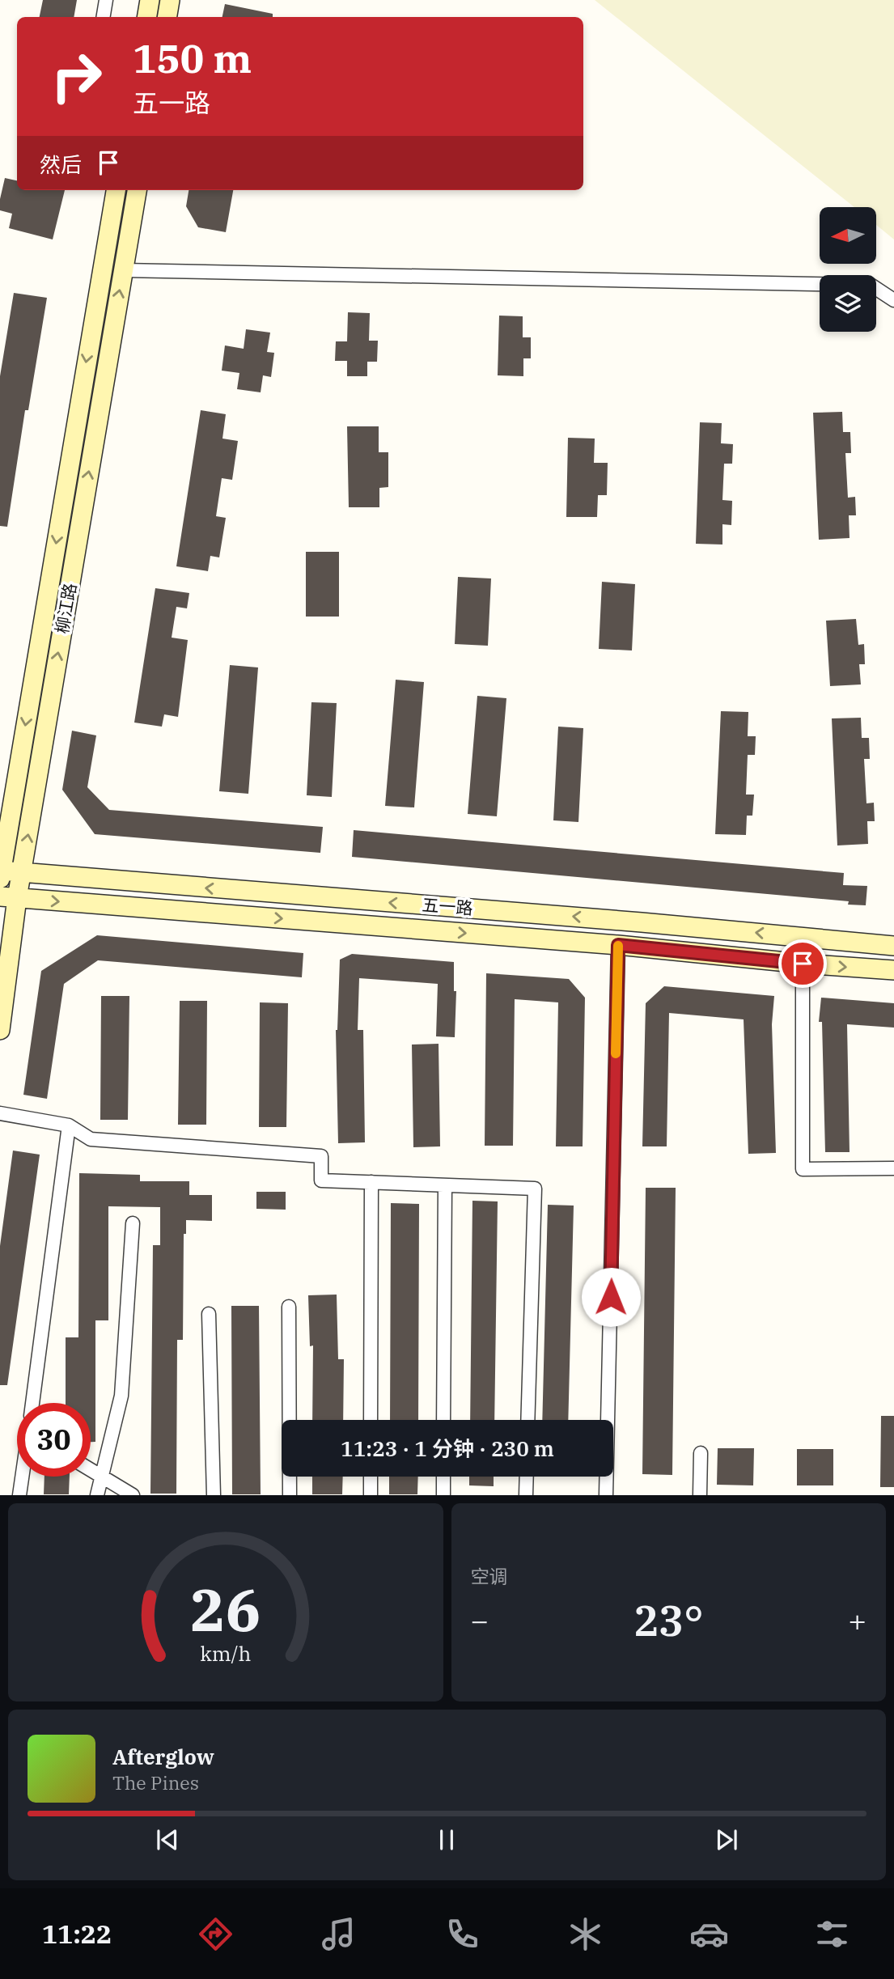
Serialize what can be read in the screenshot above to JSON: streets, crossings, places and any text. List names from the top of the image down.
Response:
{
  "streets": {
    "street": ["柳江路", "五一路"]
  },
  "crossings": [
    ["柳江路", "五一路"]
  ],
  "north": "left",
  "page": {
    "turn": ["150 m", "五一路"],
    "then": "然后",
    "limit": "30",
    "trip": "11:23 · 1 分钟 · 230 m",
    "tile": "空调",
    "heat": ["−", "23°", "+"],
    "song": ["Afterglow", "The Pines"],
    "tabs": "11:22",
    "gauge": ["26", "km/h"]
  }
}
